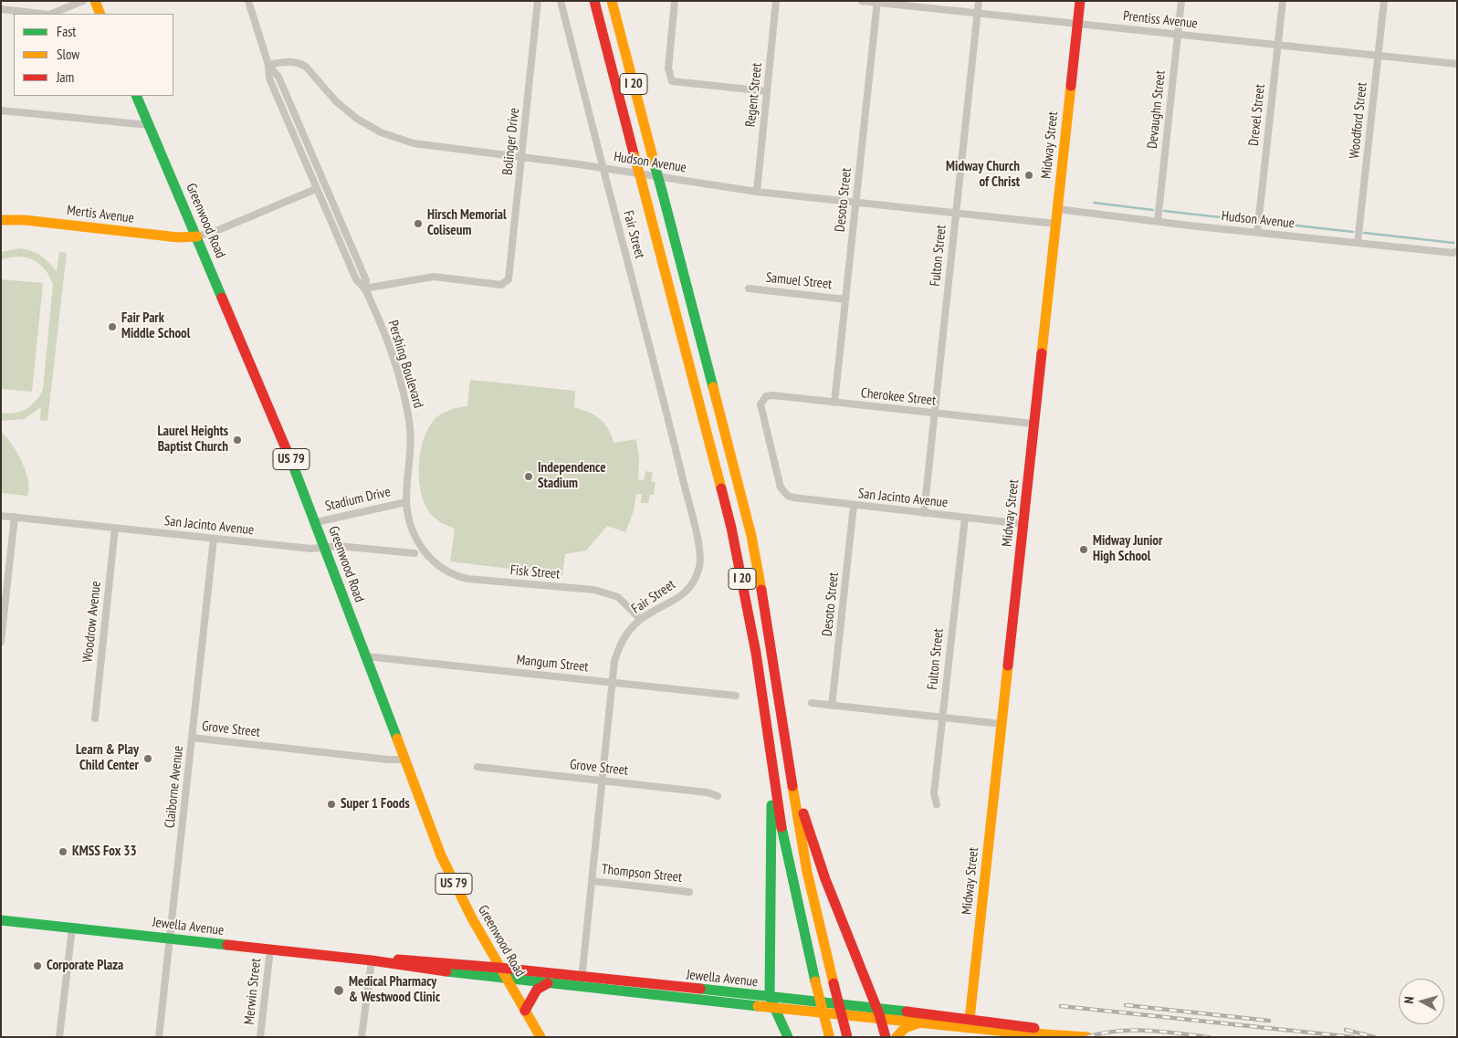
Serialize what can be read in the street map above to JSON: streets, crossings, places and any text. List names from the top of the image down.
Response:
{
  "streets": {
    "main road": [
      "I 20",
      "Midway Street",
      "Mertis Avenue",
      "Greenwood Road",
      "US 79",
      "Jewella Avenue"
    ],
    "street": [
      "Prentiss Avenue",
      "Regent Street",
      "Devaughn Street",
      "Drexel Street",
      "Woodford Street",
      "Bolinger Drive",
      "Hudson Avenue",
      "Desoto Street",
      "Fair Street",
      "Fulton Street",
      "Samuel Street",
      "Pershing Boulevard",
      "Cherokee Street",
      "San Jacinto Avenue",
      "Stadium Drive",
      "Fisk Street",
      "Woodrow Avenue",
      "Mangum Street",
      "Grove Street",
      "Claiborne Avenue",
      "Thompson Street",
      "Merwin Street"
    ]
  },
  "crossings": [
    ["Prentiss Avenue", "Devaughn Street"],
    ["Prentiss Avenue", "Drexel Street"],
    ["Prentiss Avenue", "Woodford Street"],
    ["Prentiss Avenue", "Midway Street"],
    ["Prentiss Avenue", "Desoto Street"],
    ["Prentiss Avenue", "Fulton Street"],
    ["Regent Street", "Hudson Avenue"],
    ["Devaughn Street", "Hudson Avenue"],
    ["Drexel Street", "Hudson Avenue"],
    ["Woodford Street", "Hudson Avenue"],
    ["Bolinger Drive", "Hudson Avenue"],
    ["Bolinger Drive", "Pershing Boulevard"],
    ["Midway Street", "Hudson Avenue"],
    ["Midway Street", "Cherokee Street"],
    ["Midway Street", "San Jacinto Avenue"],
    ["Midway Street", "Jewella Avenue"],
    ["Hudson Avenue", "Desoto Street"],
    ["Hudson Avenue", "Fulton Street"],
    ["Hudson Avenue", "Pershing Boulevard"],
    ["Desoto Street", "Samuel Street"],
    ["Desoto Street", "Cherokee Street"],
    ["Desoto Street", "San Jacinto Avenue"],
    ["Mertis Avenue", "Greenwood Road"],
    ["Greenwood Road", "San Jacinto Avenue"],
    ["Greenwood Road", "Stadium Drive"],
    ["Greenwood Road", "Mangum Street"],
    ["Greenwood Road", "Grove Street"],
    ["Greenwood Road", "Jewella Avenue"],
    ["Fair Street", "Fisk Street"],
    ["Fair Street", "Mangum Street"],
    ["Fair Street", "Grove Street"],
    ["Fair Street", "Thompson Street"],
    ["Fair Street", "Jewella Avenue"],
    ["Fulton Street", "Cherokee Street"],
    ["Fulton Street", "San Jacinto Avenue"],
    ["Pershing Boulevard", "Stadium Drive"],
    ["Pershing Boulevard", "Fisk Street"],
    ["Cherokee Street", "San Jacinto Avenue"],
    ["San Jacinto Avenue", "Woodrow Avenue"],
    ["San Jacinto Avenue", "Claiborne Avenue"],
    ["Grove Street", "Claiborne Avenue"],
    ["Claiborne Avenue", "Jewella Avenue"],
    ["Jewella Avenue", "Merwin Street"]
  ],
  "places": [
    "Midway Church of Christ",
    "Hirsch Memorial Coliseum",
    "Fair Park Middle School",
    "Laurel Heights Baptist Church",
    "Independence Stadium",
    "Midway Junior High School",
    "Learn & Play Child Center",
    "Super 1 Foods",
    "KMSS Fox 33",
    "Corporate Plaza",
    "Medical Pharmacy & Westwood Clinic"
  ],
  "legend": ["Fast", "Slow", "Jam"],
  "north": "left"
}
